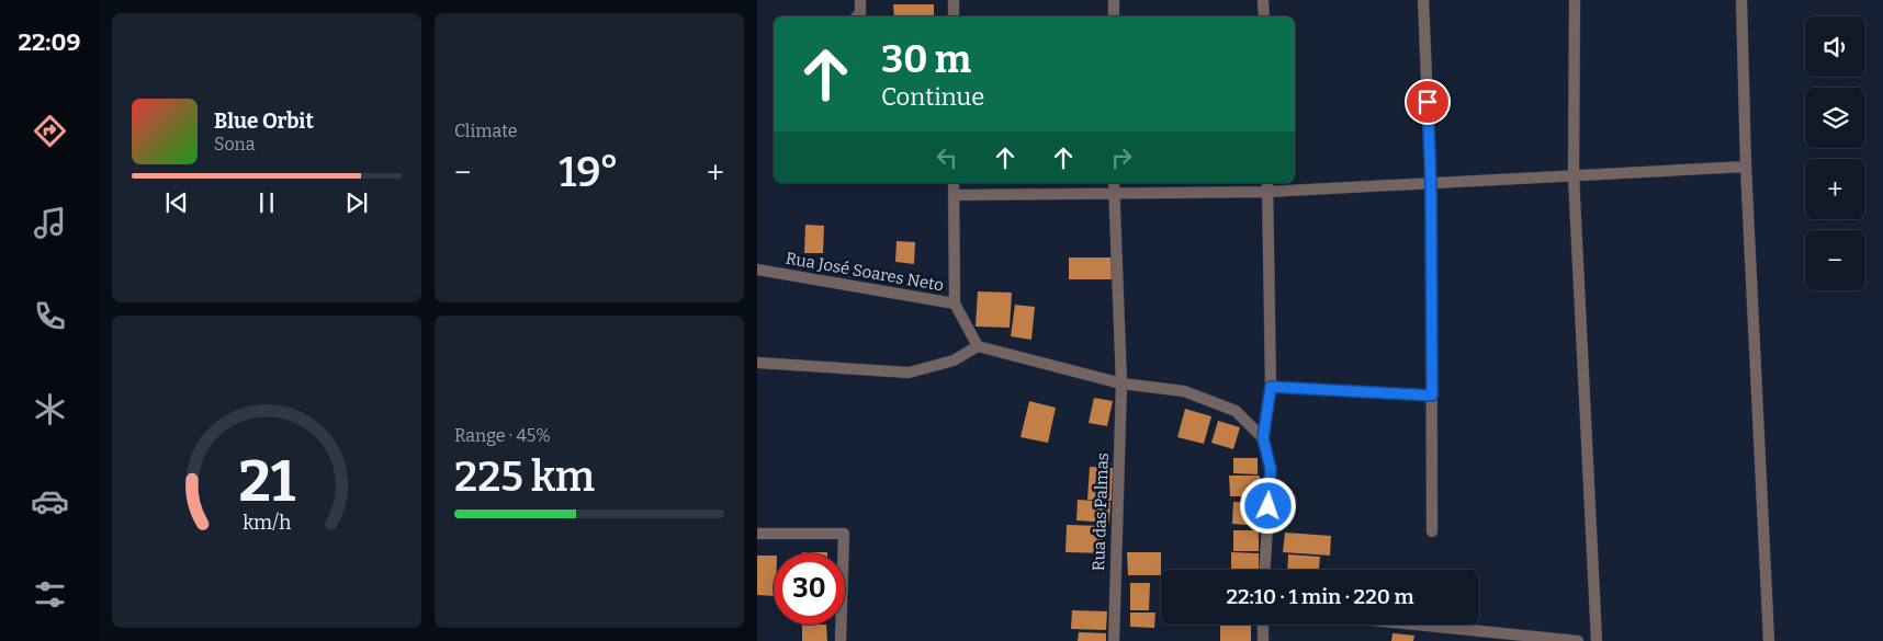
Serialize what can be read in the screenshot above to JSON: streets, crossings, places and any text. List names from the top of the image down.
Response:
{
  "streets": {
    "street": ["Rua José Soares Neto", "Rua das Palmas"]
  },
  "page": {
    "tabs": "22:09",
    "tile": [
      "Climate",
      ["Range · 45%", "225 km"]
    ],
    "map_buttons": ["+", "−"],
    "turn": ["30 m", "Continue"],
    "song": ["Blue Orbit", "Sona"],
    "heat": ["−", "19°", "+"],
    "limit": "30",
    "trip": "22:10 · 1 min · 220 m",
    "gauge": ["21", "km/h"]
  }
}
